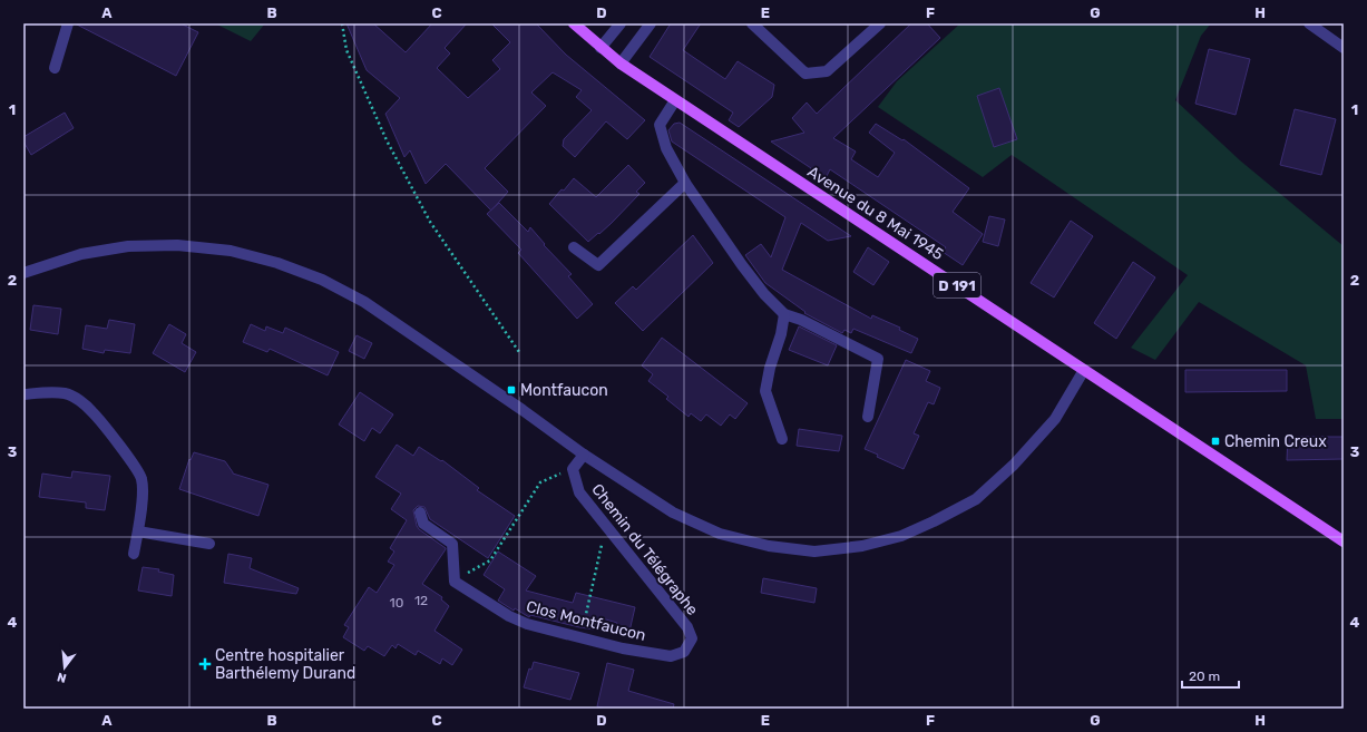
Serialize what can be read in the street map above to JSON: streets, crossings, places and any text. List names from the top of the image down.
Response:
{
  "streets": {
    "main road": ["Avenue du 8 Mai 1945", "D 191"],
    "street": ["Chemin du Télégraphe", "Clos Montfaucon"]
  },
  "crossings": [
    ["Chemin du Télégraphe", "Clos Montfaucon"]
  ],
  "places": {
    "transit": ["Montfaucon", "Chemin Creux"],
    "health": ["Centre hospitalier Barthélemy Durand"]
  },
  "house_numbers": ["12", "10"],
  "scale_bar": "20 m",
  "north": "bottom",
  "grid": {
    "columns": [
      "A",
      "B",
      "C",
      "D",
      "E",
      "F",
      "G",
      "H"
    ],
    "rows": [
      "1",
      "2",
      "3",
      "4"
    ]
  }
}
